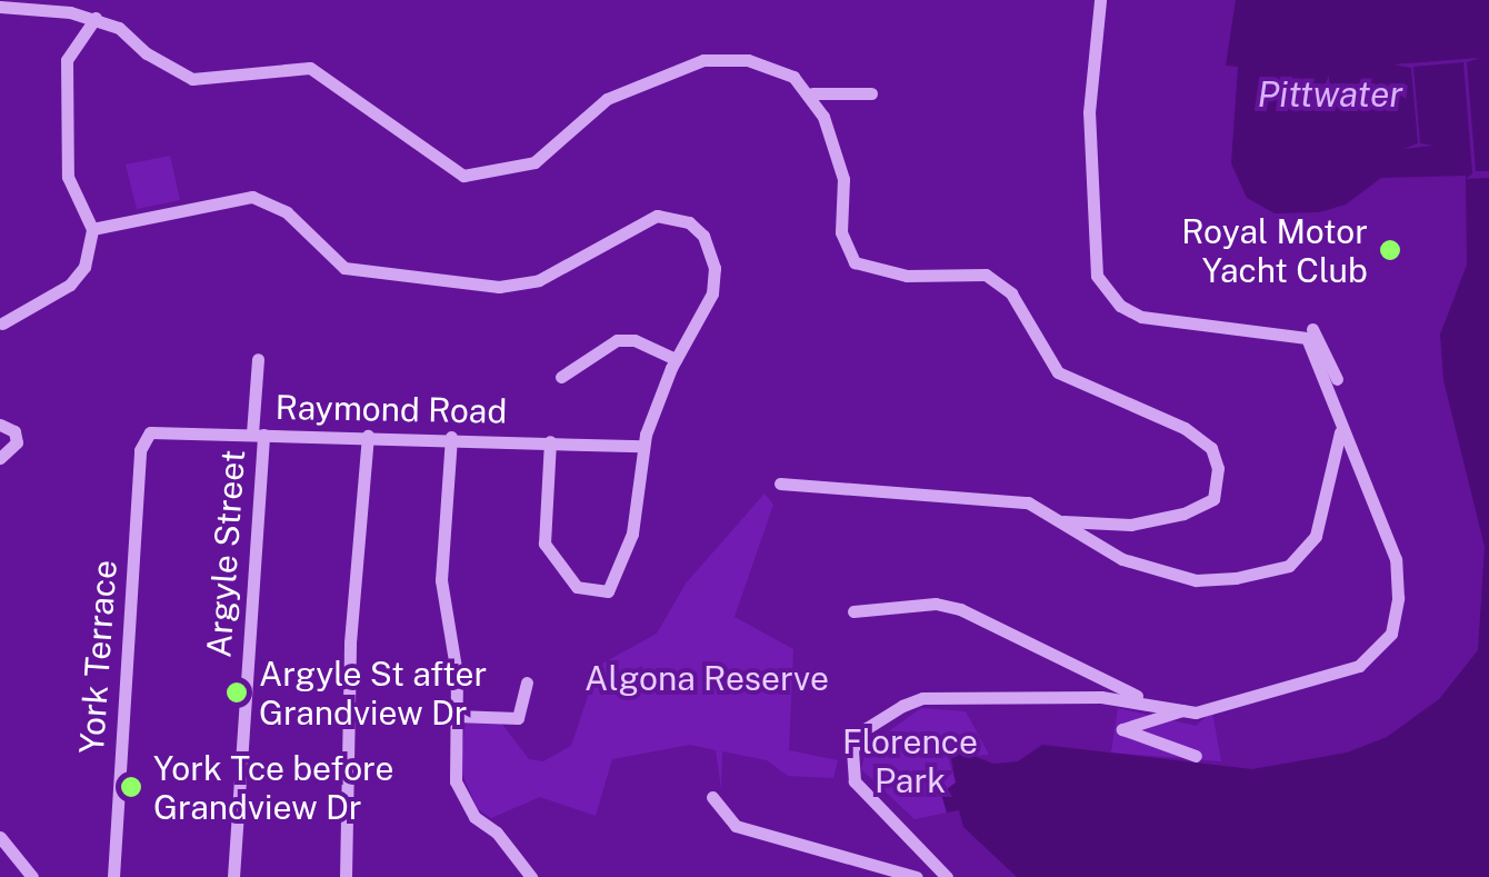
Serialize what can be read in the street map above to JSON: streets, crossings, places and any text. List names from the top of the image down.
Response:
{
  "streets": {
    "street": ["Raymond Road", "Argyle Street", "York Terrace"]
  },
  "crossings": [
    ["Raymond Road", "Argyle Street"],
    ["Raymond Road", "York Terrace"]
  ],
  "water": ["Pittwater"],
  "parks": ["Algona Reserve", "Florence Park"],
  "places": ["Royal Motor Yacht Club", "Argyle St after Grandview Dr", "York Tce before Grandview Dr"]
}
